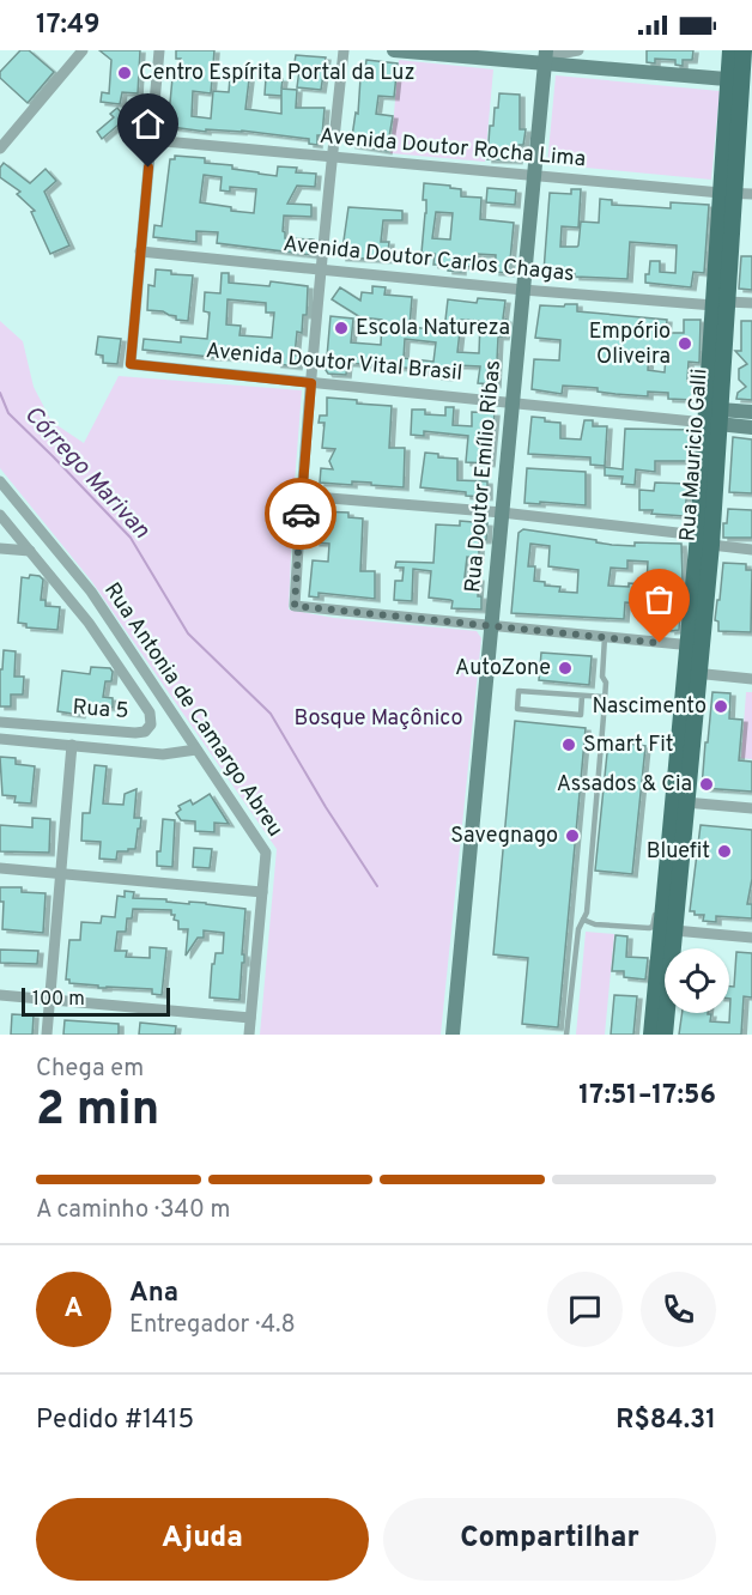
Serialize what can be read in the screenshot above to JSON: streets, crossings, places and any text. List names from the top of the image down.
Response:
{
  "streets": {
    "main road": ["Rua Mauricio Galli"],
    "street": [
      "Avenida Doutor Rocha Lima",
      "Avenida Doutor Carlos Chagas",
      "Avenida Doutor Vital Brasil",
      "Rua Doutor Emílio Ribas",
      "Rua 5",
      "Rua Antonia de Camargo Abreu"
    ]
  },
  "crossings": [
    ["Avenida Doutor Rocha Lima", "Rua Mauricio Galli"],
    ["Avenida Doutor Rocha Lima", "Rua Doutor Emílio Ribas"],
    ["Avenida Doutor Carlos Chagas", "Avenida Doutor Vital Brasil"],
    ["Avenida Doutor Carlos Chagas", "Rua Mauricio Galli"],
    ["Avenida Doutor Carlos Chagas", "Rua Doutor Emílio Ribas"],
    ["Avenida Doutor Vital Brasil", "Rua Mauricio Galli"],
    ["Avenida Doutor Vital Brasil", "Rua Doutor Emílio Ribas"]
  ],
  "water": ["Córrego Marivan"],
  "parks": ["Bosque Maçônico"],
  "places": [
    "Centro Espírita Portal da Luz",
    "Escola Natureza",
    "Empório Oliveira",
    "AutoZone",
    "Nascimento",
    "Smart Fit",
    "Assados & Cia",
    "Savegnago",
    "Bluefit"
  ],
  "scale_bar": "100 m",
  "page": {
    "status": "17:49",
    "scale": "100 m",
    "heading": ["2 min", "Chega em", "17:51–17:56"],
    "panel": [
      "Ana",
      "Entregador · 4.8",
      "Pedido #1415",
      "R$84.31"
    ],
    "bar": "A caminho · 340 m",
    "round": "A",
    "buttons": ["Ajuda", "Compartilhar"]
  }
}
